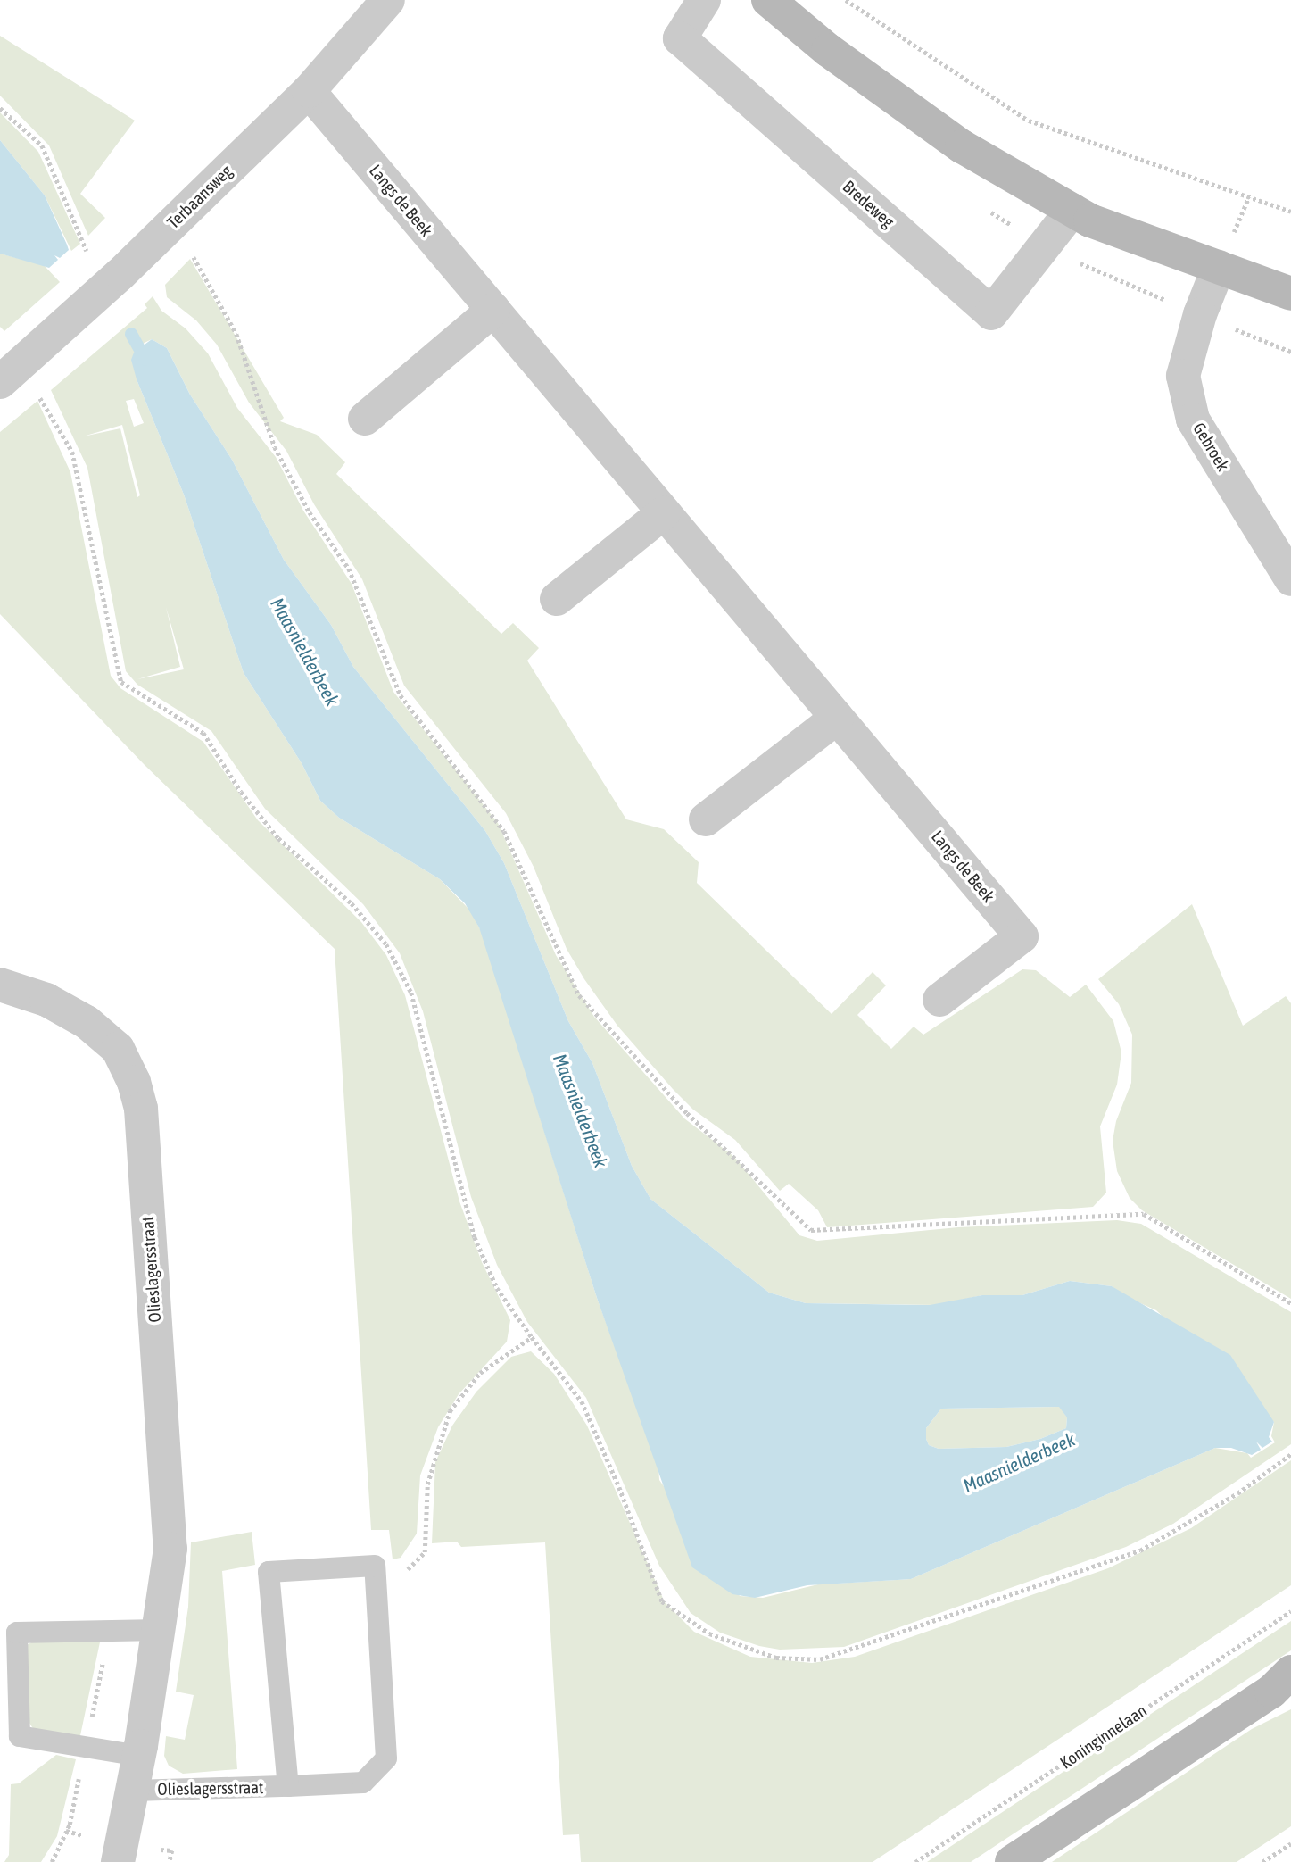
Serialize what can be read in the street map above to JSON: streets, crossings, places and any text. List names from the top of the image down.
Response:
{
  "streets": {
    "street": [
      "Terbaansweg",
      "Langs de Beek",
      "Bredeweg",
      "Gebroek",
      "Olieslagersstraat"
    ],
    "path": ["Koninginnelaan"]
  },
  "crossings": [
    ["Terbaansweg", "Langs de Beek"]
  ],
  "water": ["Maasnielderbeek"]
}
